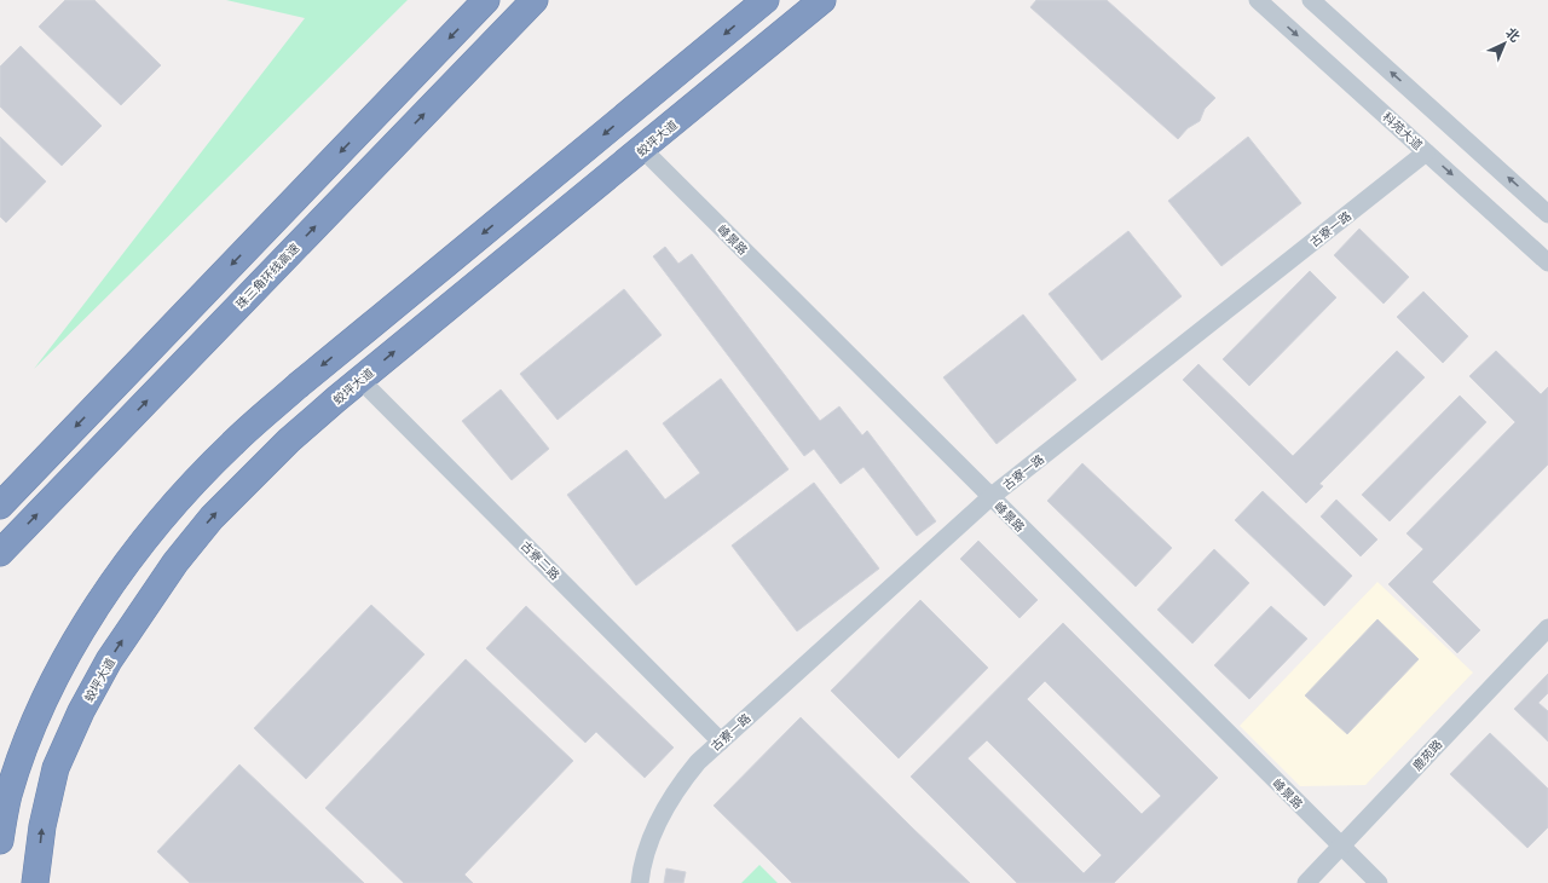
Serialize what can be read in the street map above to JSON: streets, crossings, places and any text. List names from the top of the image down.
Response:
{
  "streets": {
    "highway": ["蛟坪大道", "珠三角环线高速"],
    "street": [
      "科苑大道",
      "古寮一路",
      "峰景路",
      "古寮二路",
      "鹿苑路"
    ]
  },
  "crossings": [
    ["科苑大道", "古寮一路"],
    ["蛟坪大道", "峰景路"],
    ["蛟坪大道", "古寮二路"],
    ["古寮一路", "峰景路"],
    ["古寮一路", "古寮二路"],
    ["峰景路", "鹿苑路"]
  ],
  "north": "top right"
}
